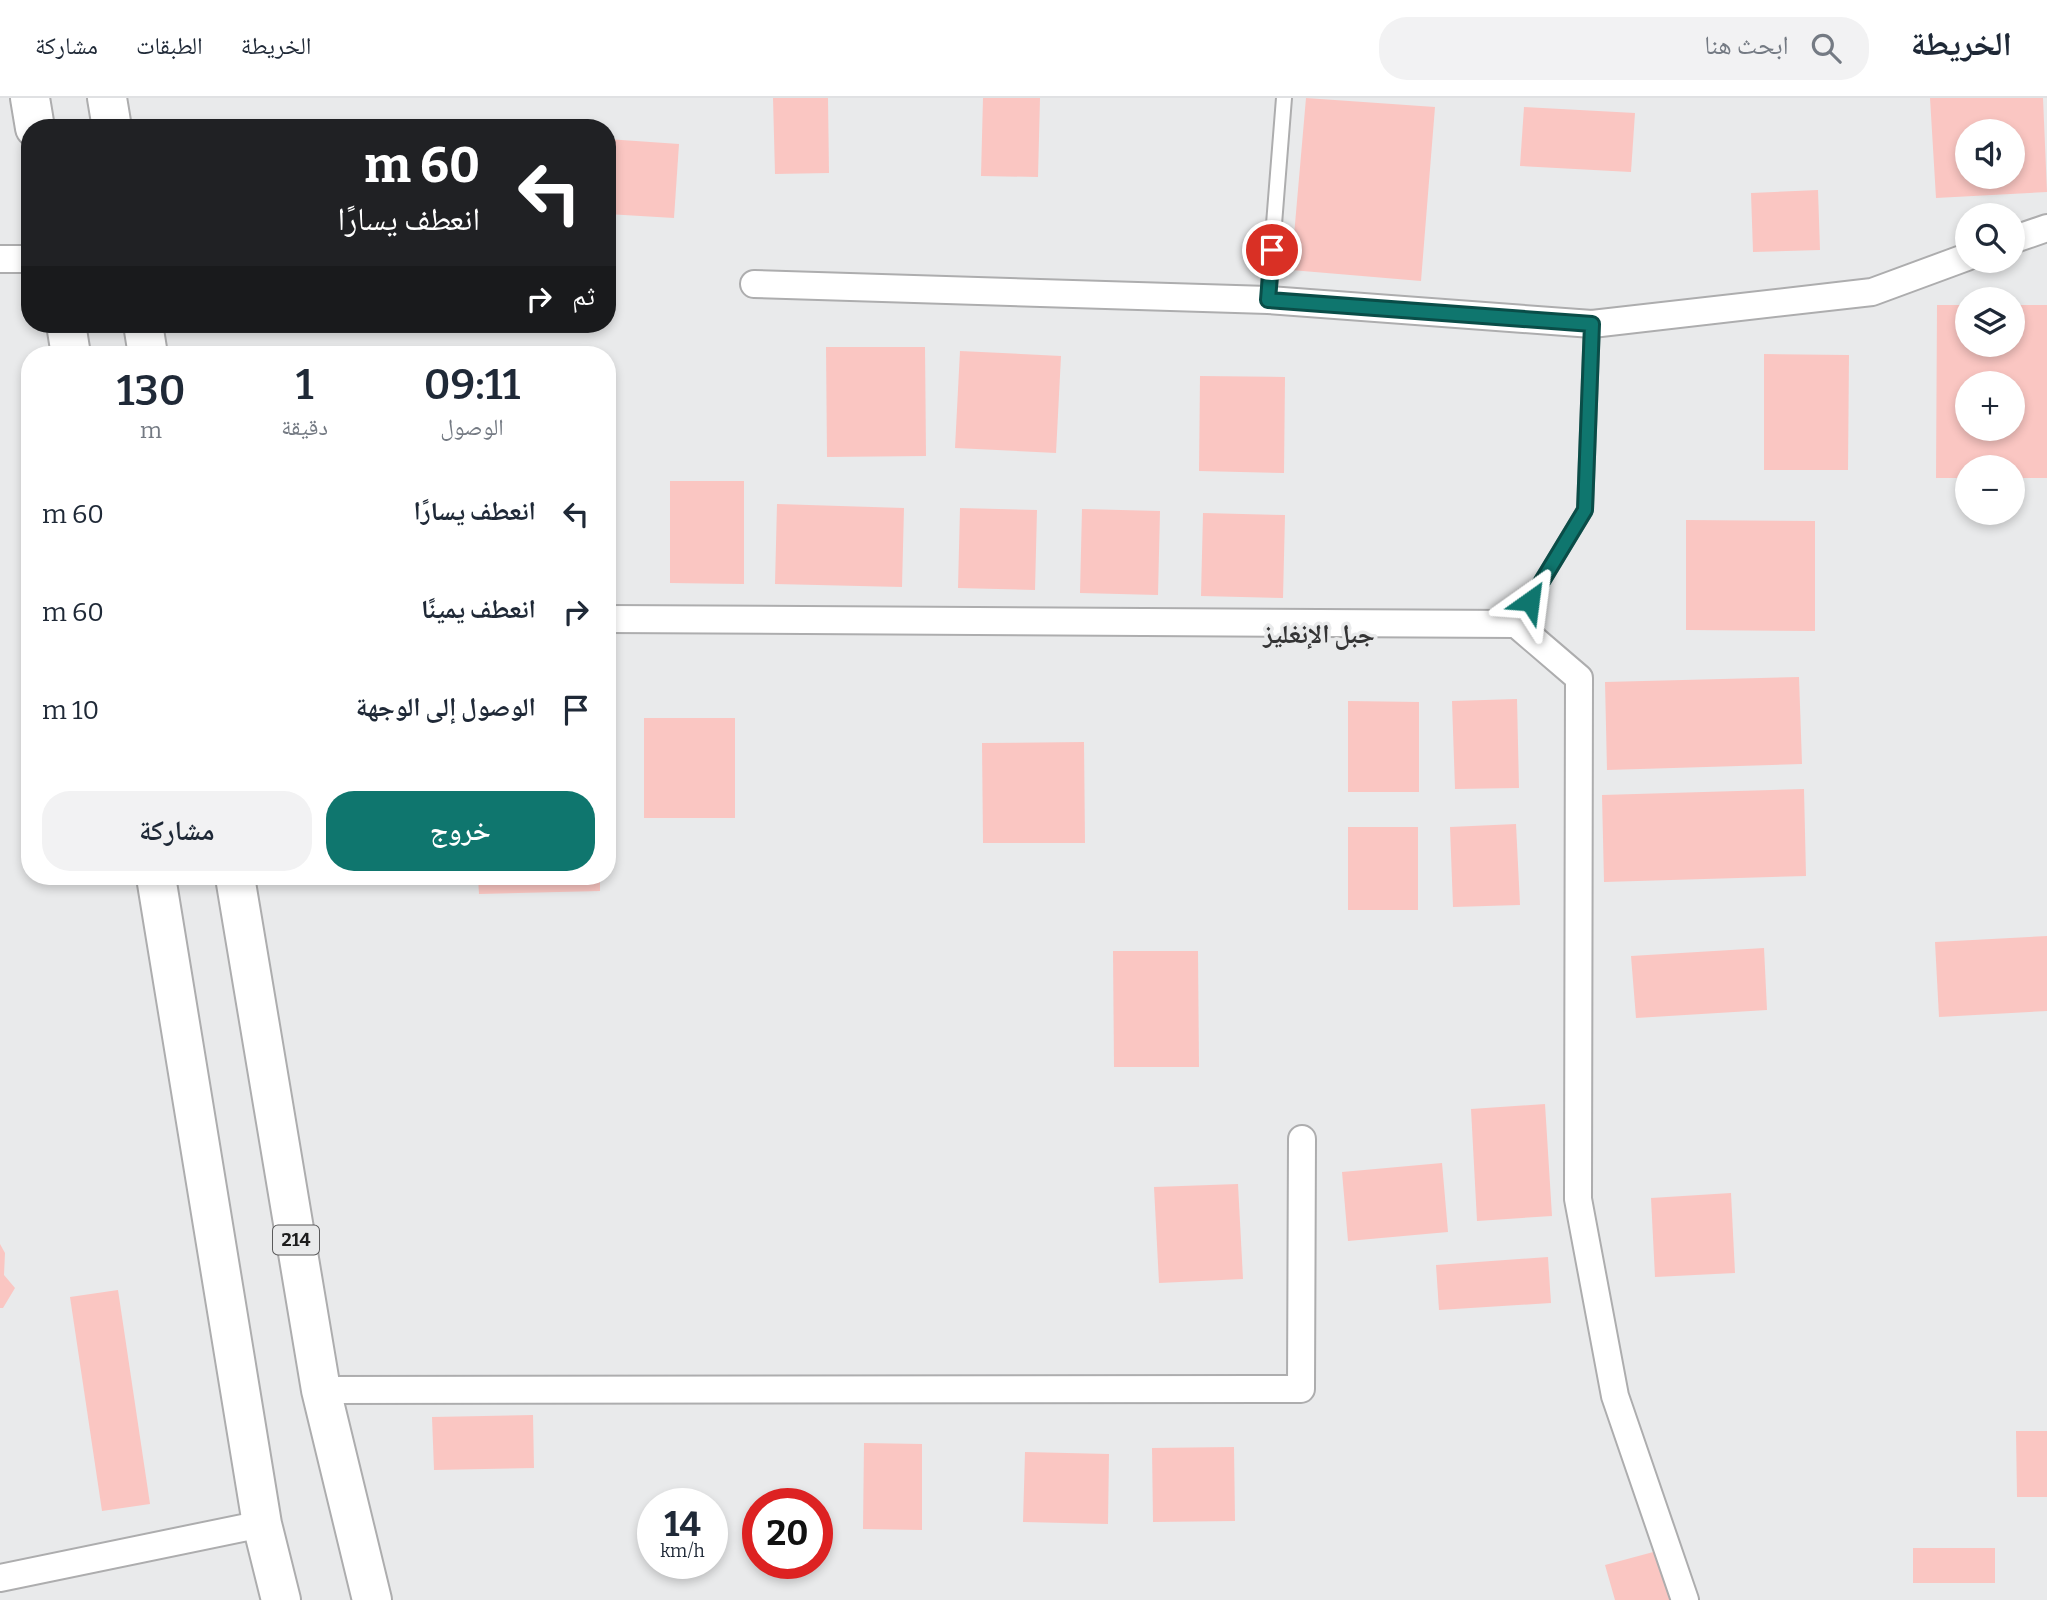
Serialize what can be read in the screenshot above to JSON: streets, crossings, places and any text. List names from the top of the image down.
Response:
{
  "streets": {
    "highway": ["214"]
  },
  "districts": ["جبل الإنغليز"],
  "page": {
    "header": "الخريطة",
    "search": "ابحث هنا",
    "nav": ["الخريطة", "الطبقات", "مشاركة"],
    "map_buttons": ["+", "−"],
    "turn": ["60 m", "انعطف يسارًا"],
    "then": "ثم",
    "eta": [
      "09:11",
      "الوصول",
      "1",
      "دقيقة",
      "130",
      "m"
    ],
    "list": [
      {
        "name": "انعطف يسارًا",
        "value": "60 m"
      },
      {
        "name": "انعطف يمينًا",
        "value": "60 m"
      },
      {
        "name": "الوصول إلى الوجهة",
        "value": "10 m"
      }
    ],
    "buttons": ["خروج", "مشاركة"],
    "speed": "14 km/h",
    "limit": "20"
  }
}
